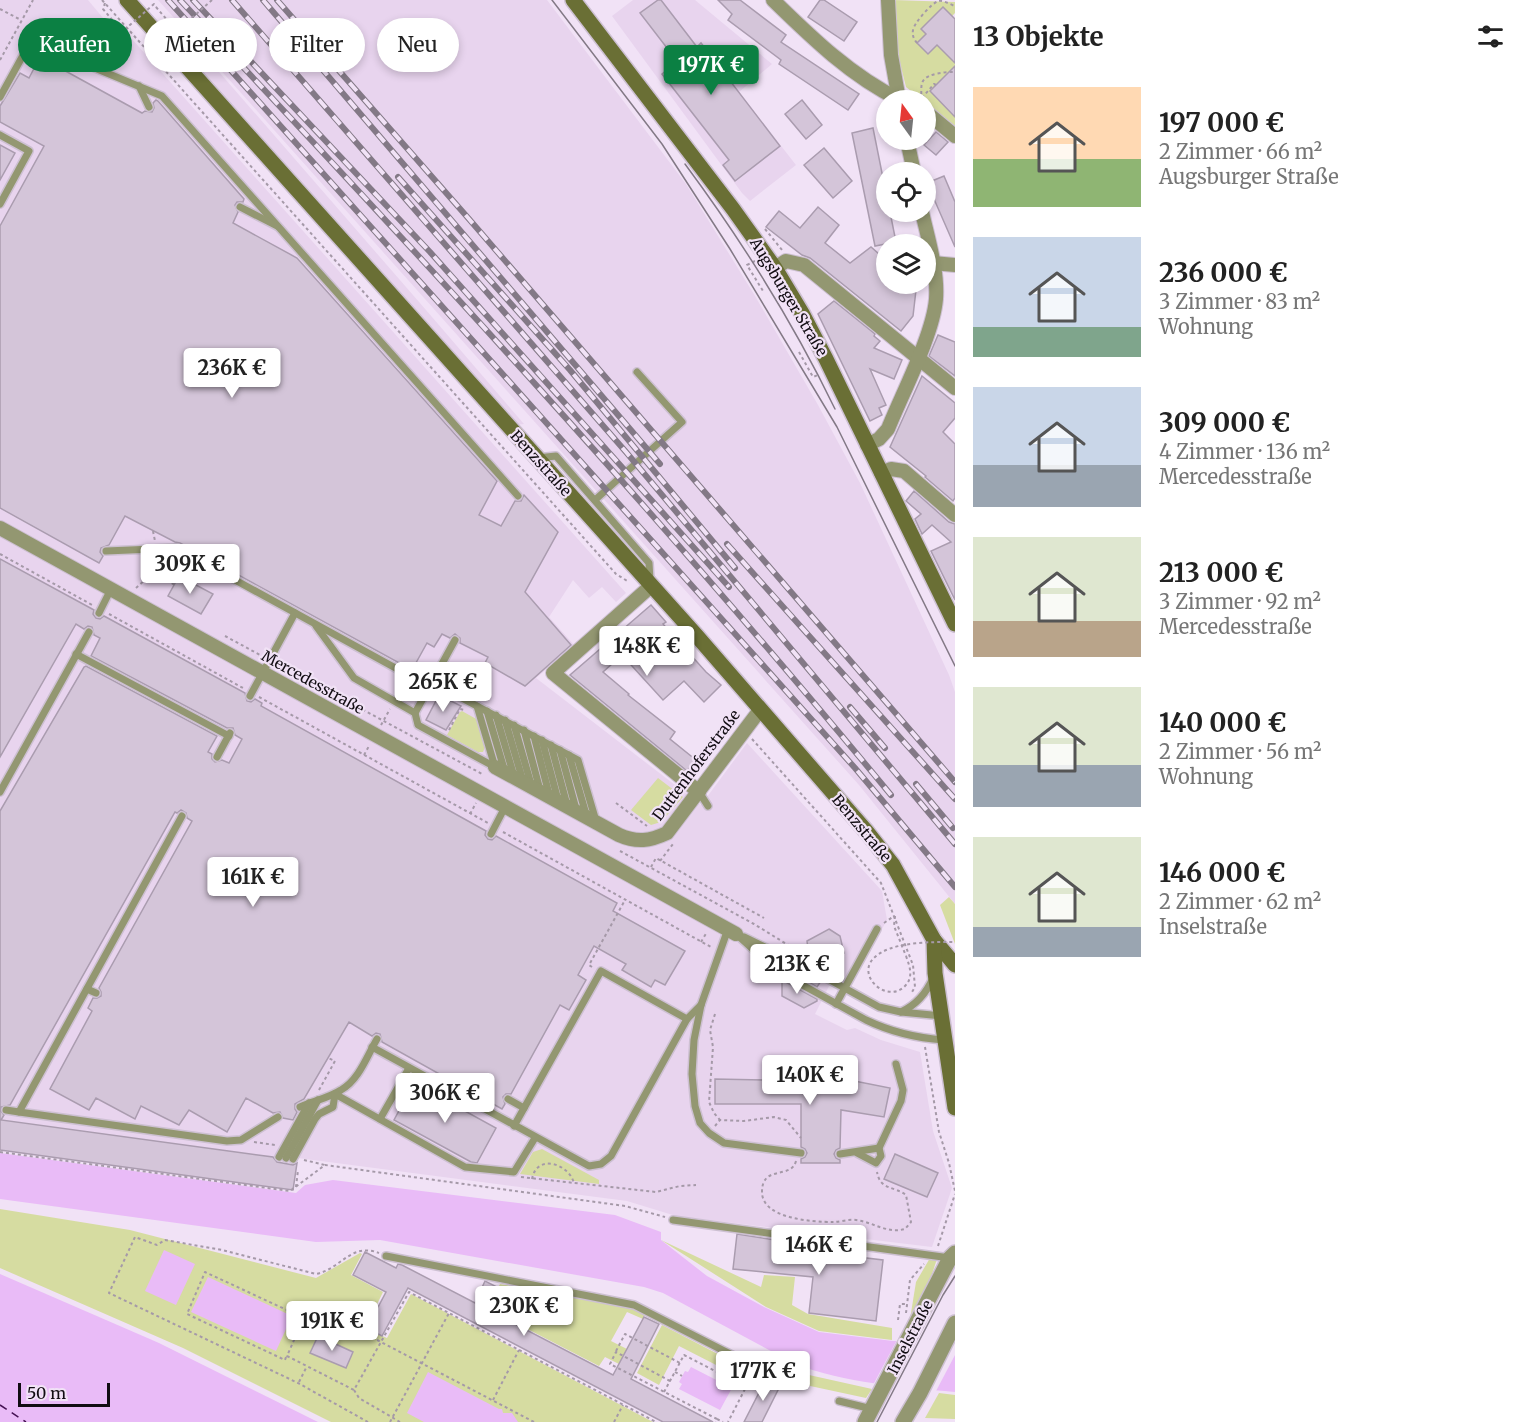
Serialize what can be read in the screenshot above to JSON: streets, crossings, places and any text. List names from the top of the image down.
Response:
{
  "streets": {
    "main road": ["Augsburger Straße", "Benzstraße"],
    "street": ["Mercedesstraße", "Duttenhoferstraße", "Inselstraße"]
  },
  "crossings": [
    ["Benzstraße", "Mercedesstraße"],
    ["Benzstraße", "Duttenhoferstraße"]
  ],
  "scale_bar": "50 m",
  "north": "top",
  "page": {
    "heading": "13 Objekte",
    "chip": [
      "Kaufen",
      "Mieten",
      "Filter",
      "Neu"
    ],
    "price": [
      "197K €",
      "236K €",
      "309K €",
      "148K €",
      "265K €",
      "161K €",
      "213K €",
      "140K €",
      "306K €",
      "146K €",
      "230K €",
      "191K €",
      "177K €"
    ],
    "list": [
      {
        "name": "197 000 €",
        "note": "2 Zimmer · 66 m² · Augsburger Straße"
      },
      {
        "name": "236 000 €",
        "note": "3 Zimmer · 83 m² · Wohnung"
      },
      {
        "name": "309 000 €",
        "note": "4 Zimmer · 136 m² · Mercedesstraße"
      },
      {
        "name": "213 000 €",
        "note": "3 Zimmer · 92 m² · Mercedesstraße"
      },
      {
        "name": "140 000 €",
        "note": "2 Zimmer · 56 m² · Wohnung"
      },
      {
        "name": "146 000 €",
        "note": "2 Zimmer · 62 m² · Inselstraße"
      }
    ],
    "scale": "50 m"
  }
}
